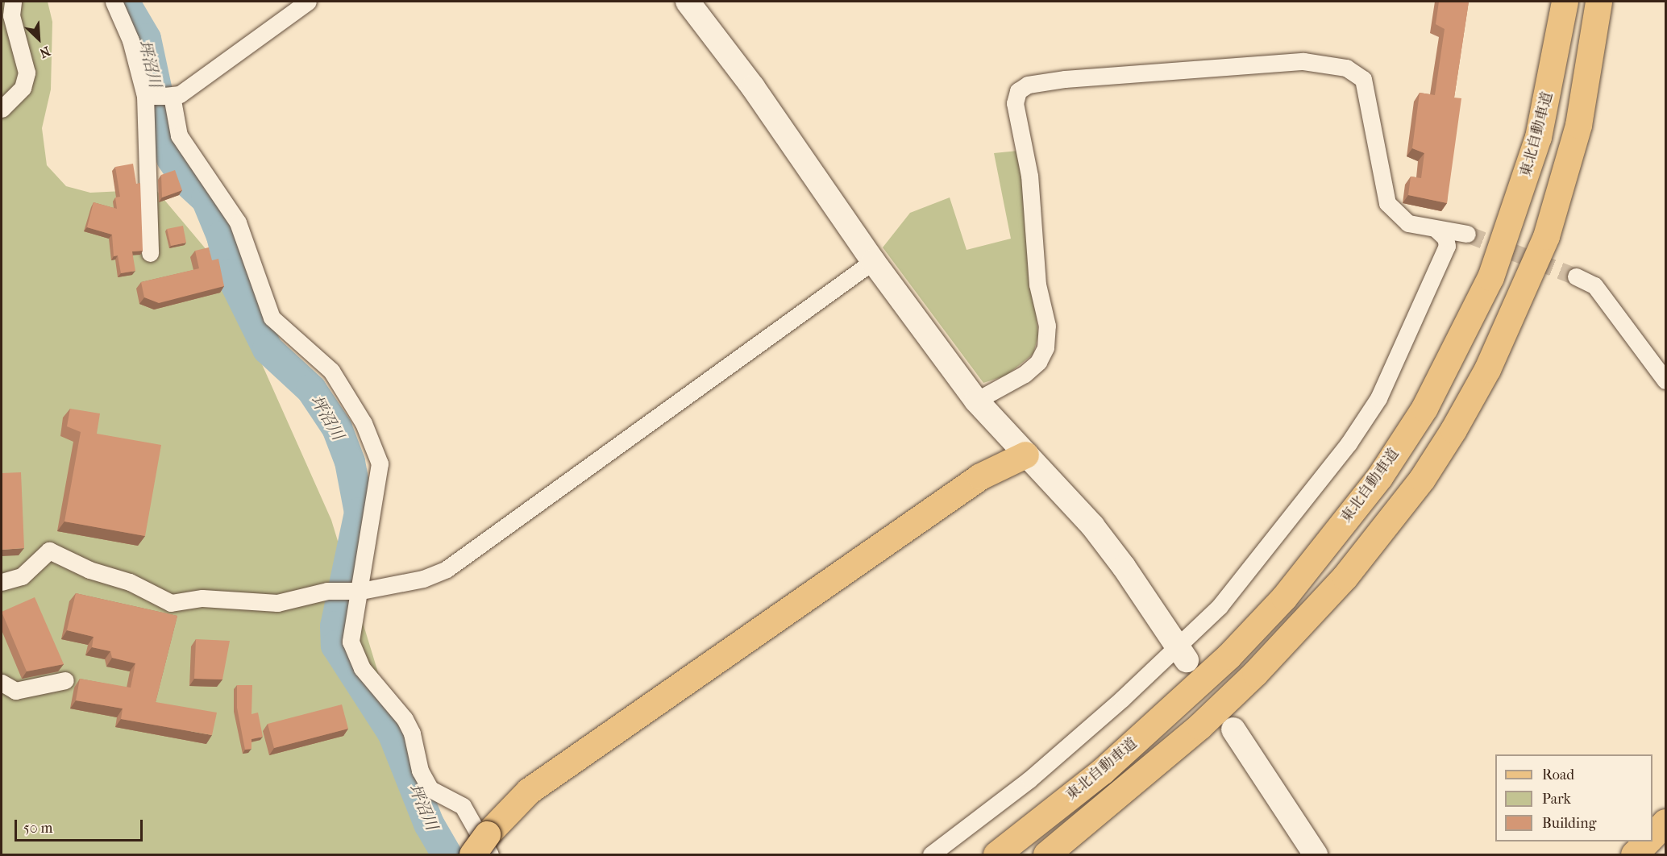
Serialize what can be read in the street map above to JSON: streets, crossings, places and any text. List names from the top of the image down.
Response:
{
  "streets": {
    "main road": ["東北自動車道"]
  },
  "water": ["坪沼川"],
  "legend": ["Road", "Park", "Building"],
  "scale_bar": "50 m",
  "north": "bottom right"
}
